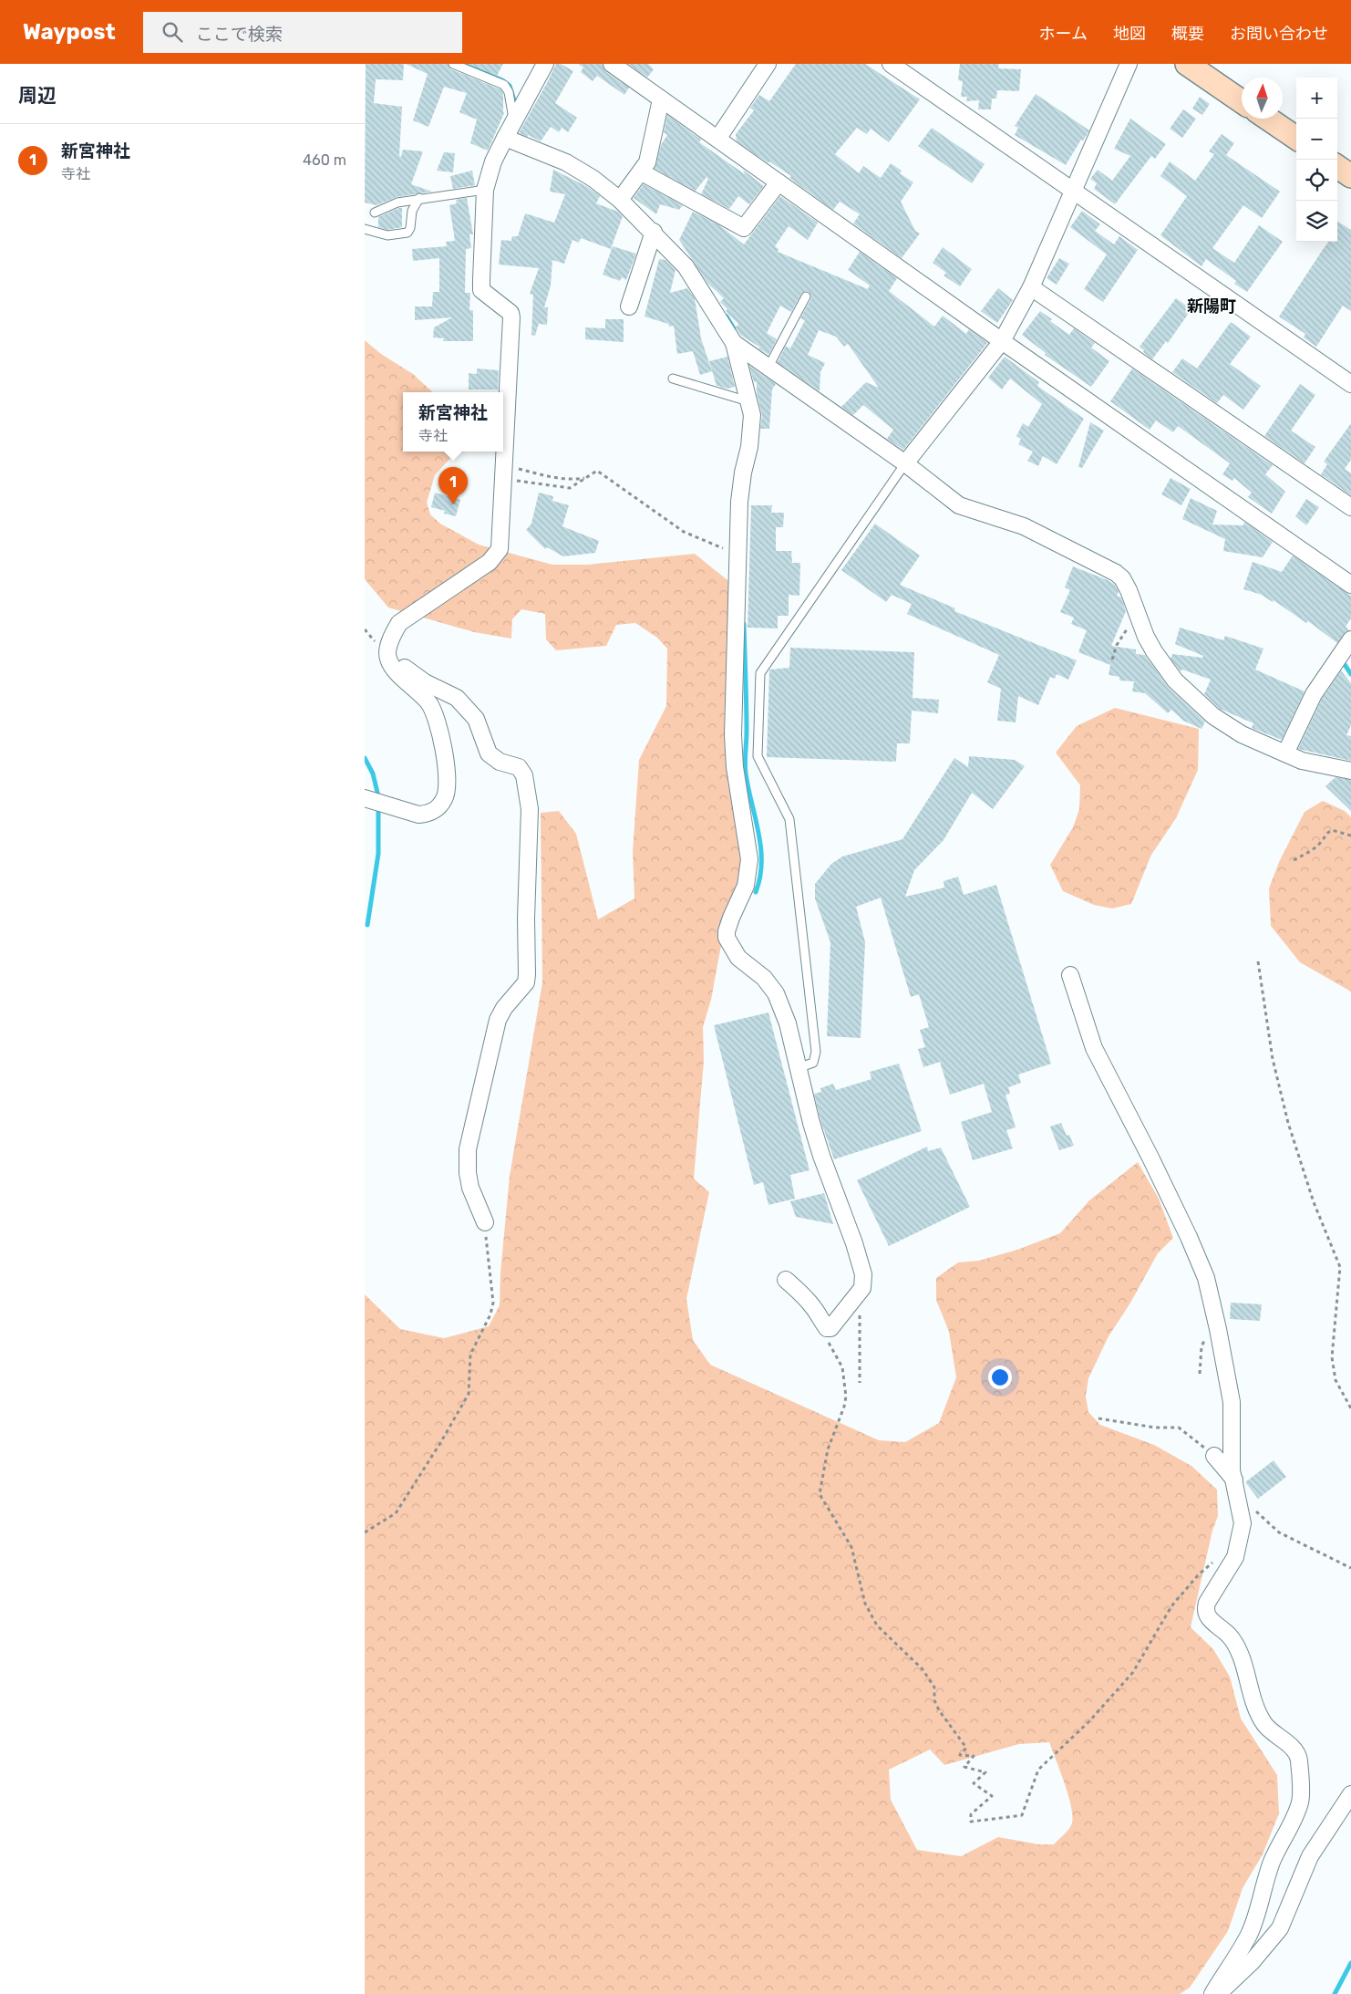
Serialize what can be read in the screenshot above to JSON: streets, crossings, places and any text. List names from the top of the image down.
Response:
{
  "districts": ["新陽町"],
  "north": "top",
  "page": {
    "header": "Waypost",
    "search": "ここで検索",
    "nav": [
      "ホーム",
      "地図",
      "概要",
      "お問い合わせ"
    ],
    "heading": "周辺",
    "map_buttons": ["+", "−"],
    "list": [
      {
        "mark": "1",
        "name": "新宮神社",
        "note": "寺社",
        "value": "460 m"
      }
    ],
    "popup": ["新宮神社", "寺社"],
    "pins": "1"
  }
}
